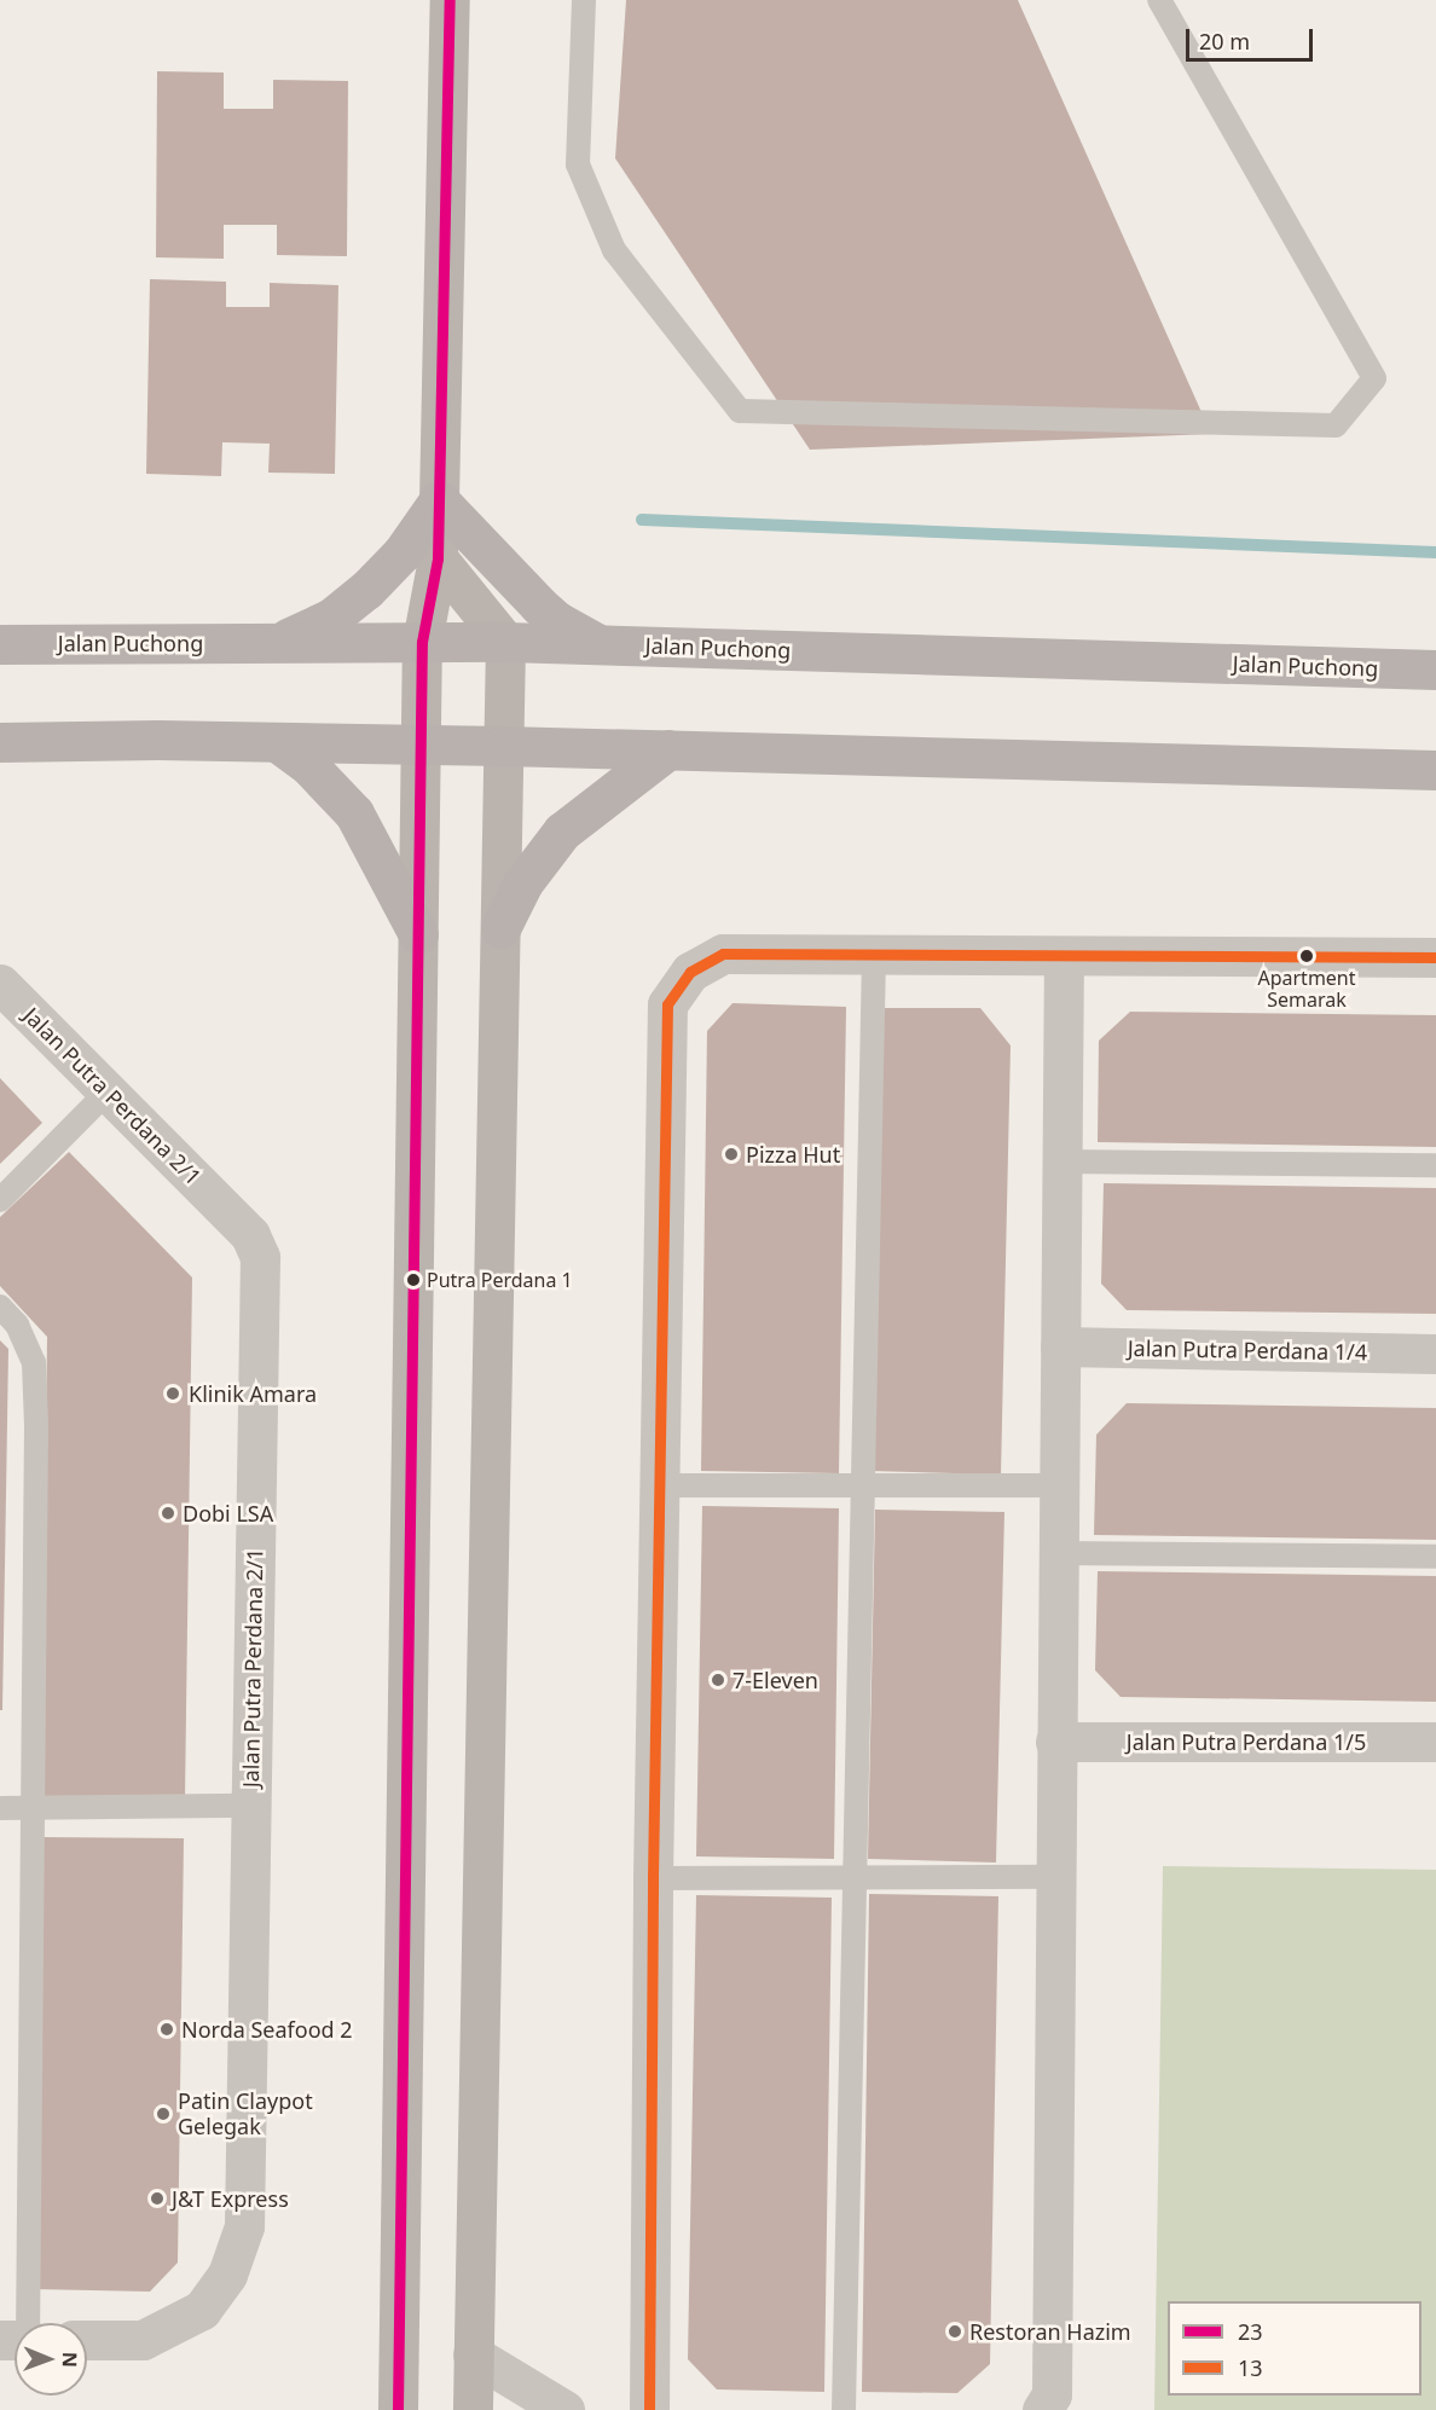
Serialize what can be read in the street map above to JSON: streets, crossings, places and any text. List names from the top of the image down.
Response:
{
  "streets": {
    "main road": ["Jalan Puchong"],
    "street": ["Jalan Putra Perdana 2/1", "Jalan Putra Perdana 1/4", "Jalan Putra Perdana 1/5"]
  },
  "places": [
    "Apartment Semarak",
    "Pizza Hut",
    "Putra Perdana 1",
    "Klinik Amara",
    "Dobi LSA",
    "7-Eleven",
    "Norda Seafood 2",
    "Patin Claypot Gelegak",
    "J&T Express",
    "Restoran Hazim"
  ],
  "lines": ["transit line 23", "transit line 13"],
  "legend": ["23", "13"],
  "scale_bar": "20 m",
  "north": "right"
}
